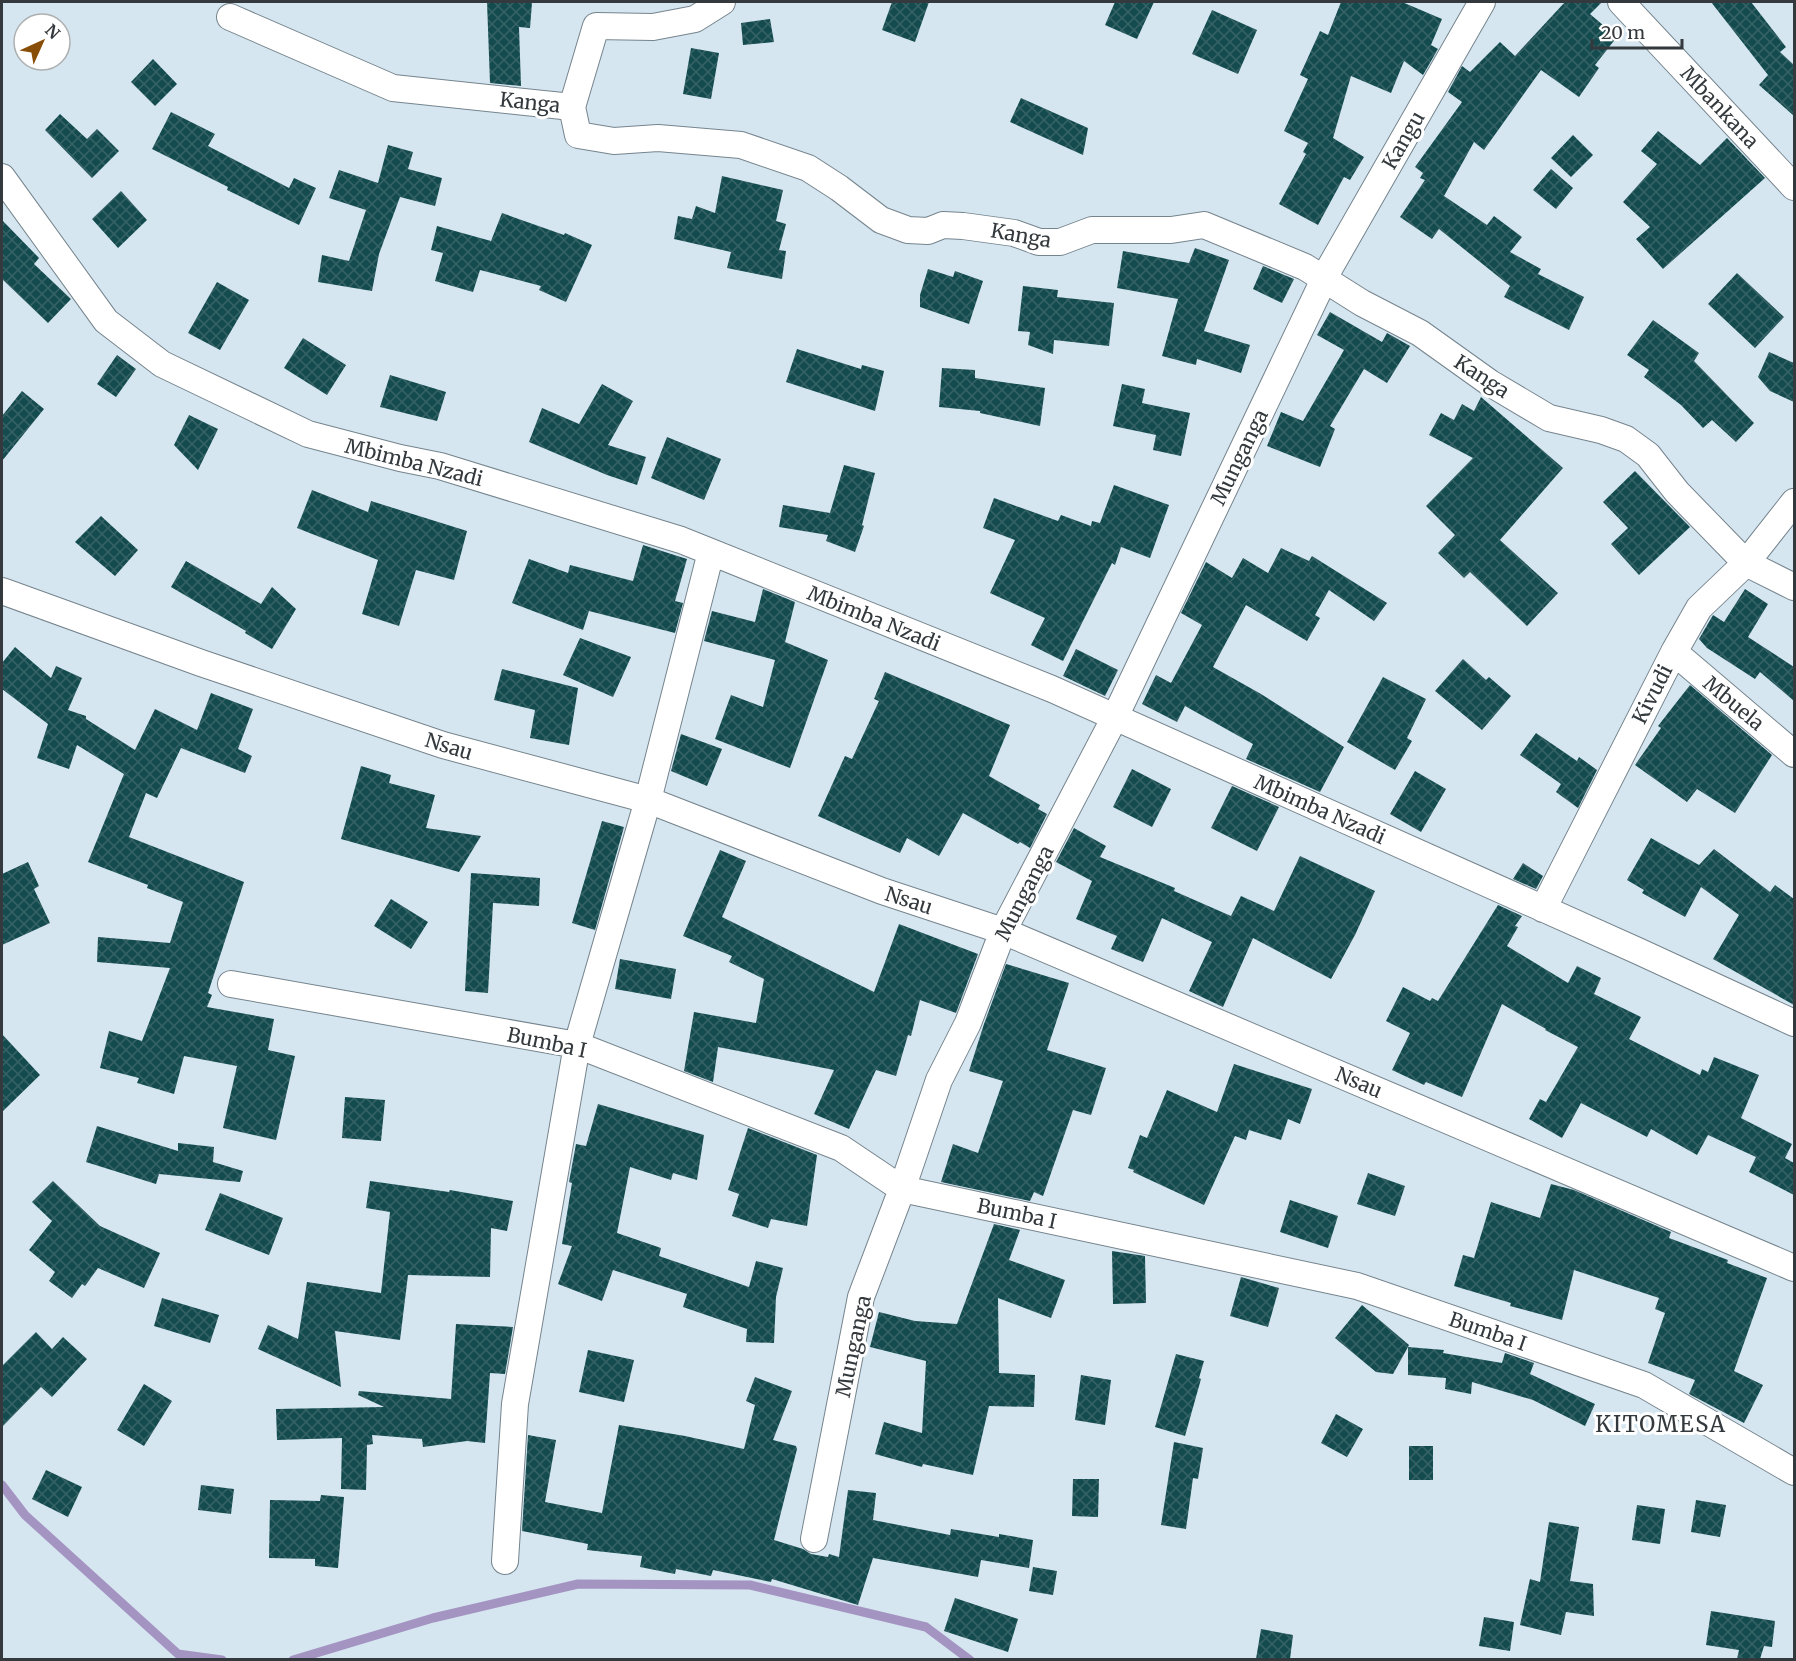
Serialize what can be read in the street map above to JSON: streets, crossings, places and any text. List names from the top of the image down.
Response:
{
  "streets": {
    "street": [
      "Kanga",
      "Mbankana",
      "Kangu",
      "Munganga",
      "Mbimba Nzadi",
      "Kivudi",
      "Mbuela",
      "Nsau",
      "Bumba I"
    ]
  },
  "crossings": [
    ["Kanga", "Kangu"],
    ["Kanga", "Munganga"],
    ["Kanga", "Kivudi"],
    ["Kangu", "Munganga"],
    ["Munganga", "Mbimba Nzadi"],
    ["Munganga", "Nsau"],
    ["Munganga", "Bumba I"],
    ["Mbimba Nzadi", "Kivudi"],
    ["Kivudi", "Mbuela"]
  ],
  "districts": ["KITOMESA"],
  "scale_bar": "20 m",
  "north": "top right"
}
